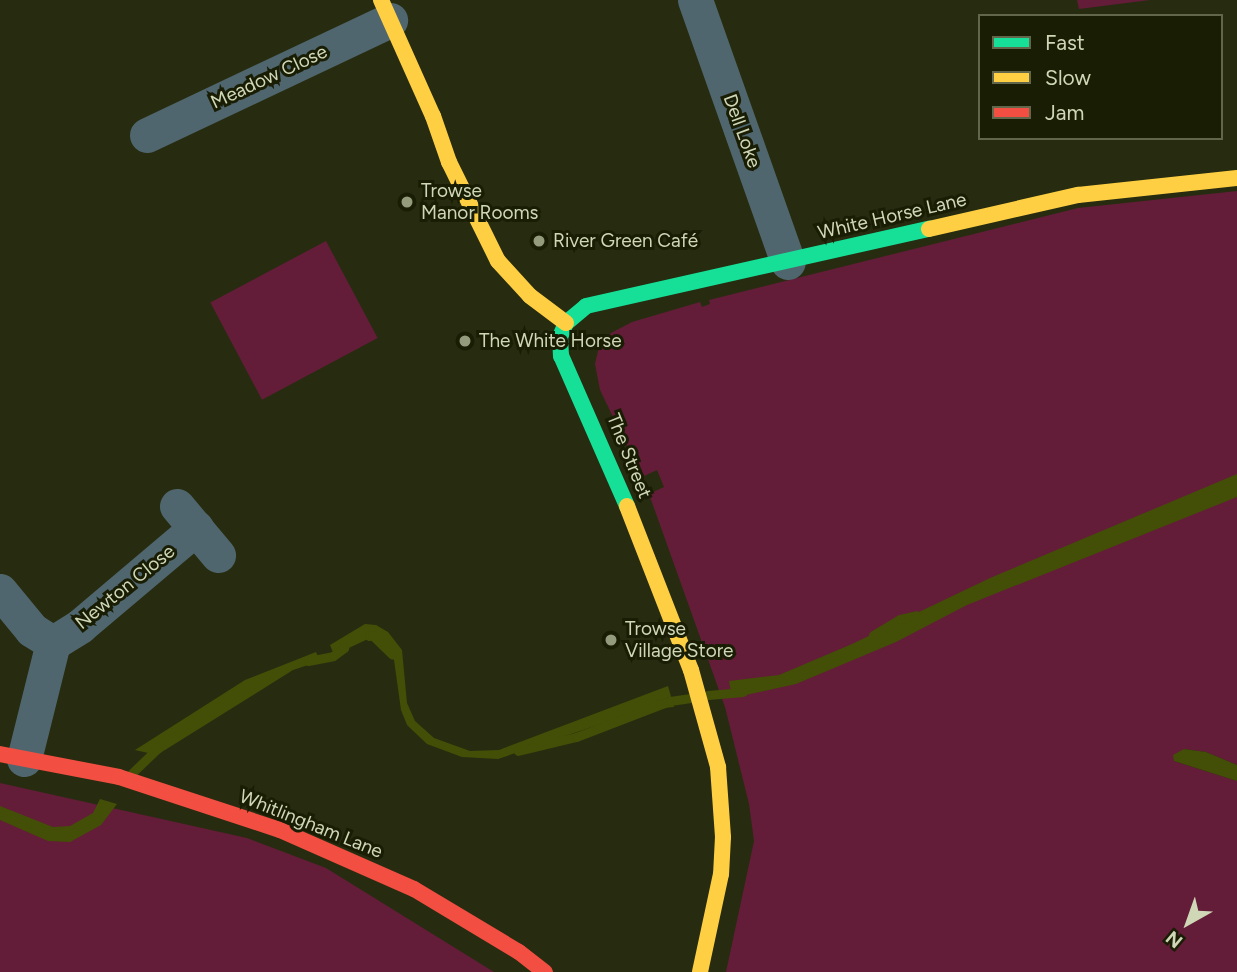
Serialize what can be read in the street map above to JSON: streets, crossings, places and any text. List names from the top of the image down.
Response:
{
  "streets": {
    "street": [
      "Meadow Close",
      "Dell Loke",
      "White Horse Lane",
      "The Street",
      "Newton Close",
      "Whitlingham Lane"
    ]
  },
  "crossings": [
    ["Dell Loke", "White Horse Lane"],
    ["White Horse Lane", "The Street"]
  ],
  "places": [
    "Trowse Manor Rooms",
    "River Green Café",
    "The White Horse",
    "Trowse Village Store"
  ],
  "legend": ["Fast", "Slow", "Jam"],
  "north": "bottom left"
}
